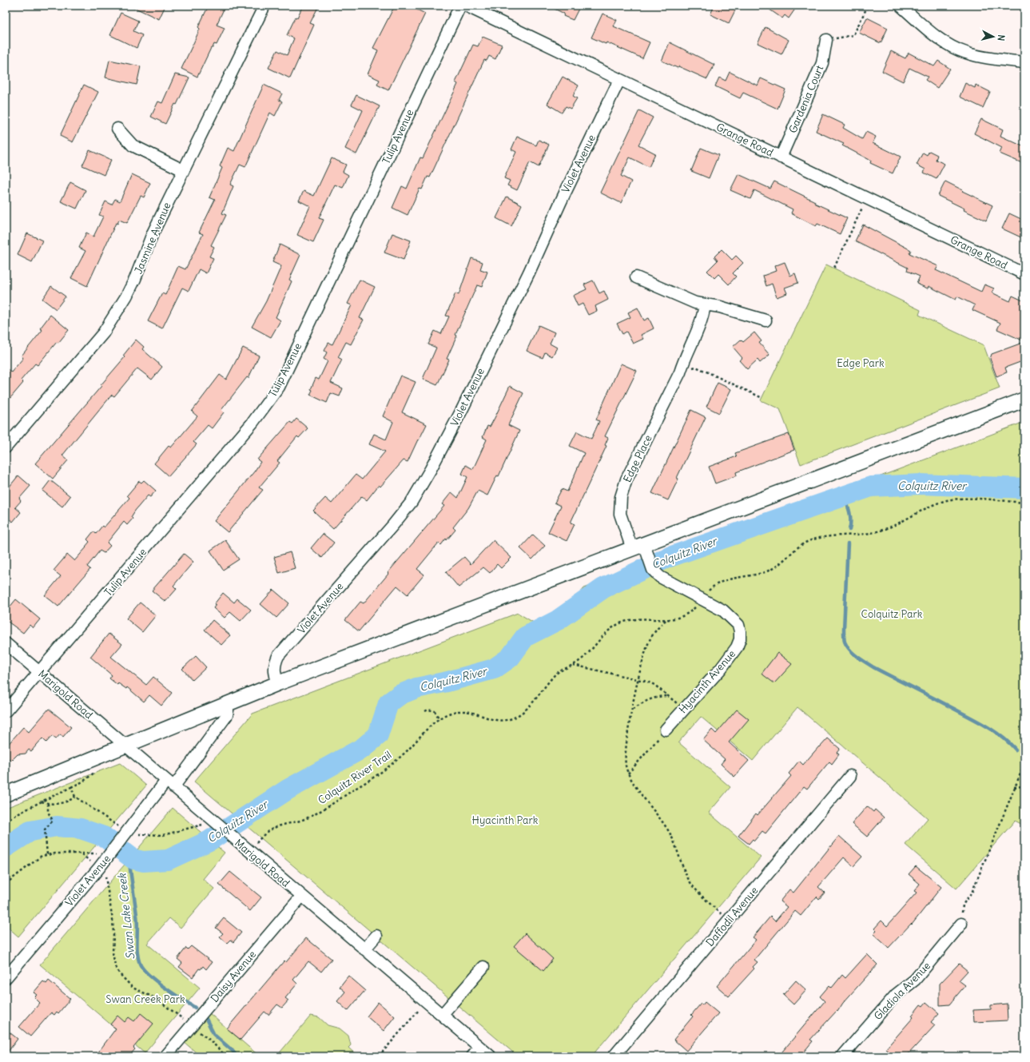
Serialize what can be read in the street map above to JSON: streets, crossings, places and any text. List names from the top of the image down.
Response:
{
  "streets": {
    "street": [
      "Gardenia Court",
      "Tulip Avenue",
      "Grange Road",
      "Violet Avenue",
      "Jasmine Avenue",
      "Edge Place",
      "Hyacinth Avenue",
      "Marigold Road",
      "Daffodil Avenue",
      "Daisy Avenue",
      "Gladiola Avenue"
    ],
    "path": ["Colquitz River Trail"]
  },
  "crossings": [
    ["Gardenia Court", "Grange Road"],
    ["Tulip Avenue", "Marigold Road"],
    ["Grange Road", "Violet Avenue"],
    ["Violet Avenue", "Marigold Road"],
    ["Edge Place", "Hyacinth Avenue"],
    ["Hyacinth Avenue", "Colquitz River Trail"],
    ["Marigold Road", "Colquitz River Trail"],
    ["Marigold Road", "Daisy Avenue"]
  ],
  "water": ["Colquitz River", "Swan Lake Creek"],
  "parks": [
    "Edge Park",
    "Colquitz Park",
    "Hyacinth Park",
    "Swan Creek Park"
  ],
  "north": "right"
}
